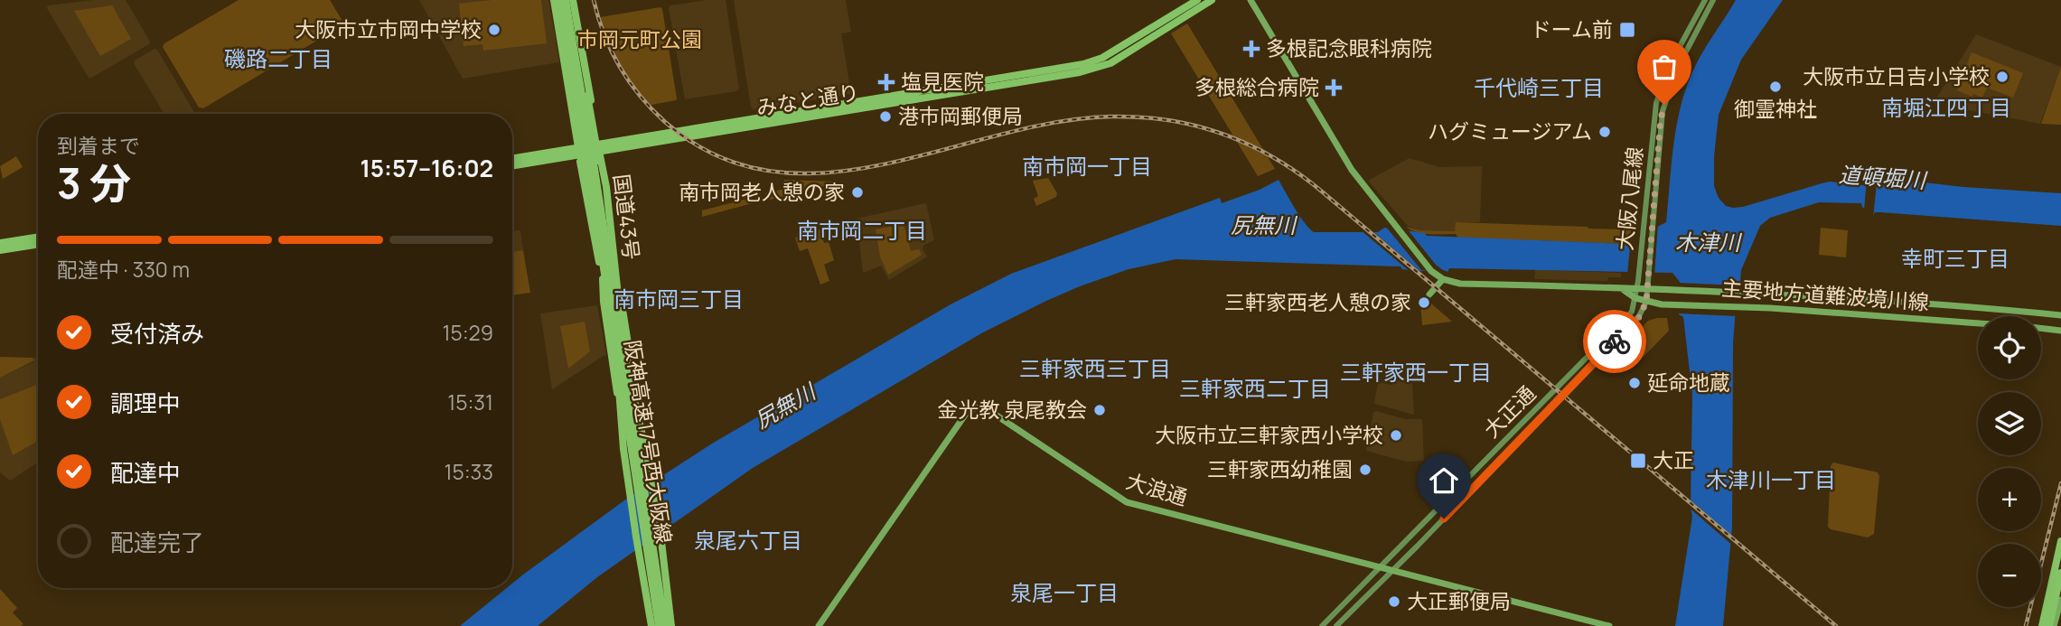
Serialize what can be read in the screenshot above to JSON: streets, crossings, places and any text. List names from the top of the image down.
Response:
{
  "streets": {
    "highway": ["みなと通り", "国道43号", "阪神高速17号西大阪線"],
    "main road": [
      "大阪八尾線",
      "主要地方道難波境川線",
      "大正通",
      "大浪通"
    ]
  },
  "crossings": [
    ["みなと通り", "国道43号"],
    ["大阪八尾線", "主要地方道難波境川線"],
    ["大阪八尾線", "大正通"],
    ["国道43号", "阪神高速17号西大阪線"],
    ["主要地方道難波境川線", "大正通"],
    ["大正通", "大浪通"]
  ],
  "districts": [
    "磯路二丁目",
    "千代崎三丁目",
    "南堀江四丁目",
    "南市岡一丁目",
    "南市岡二丁目",
    "幸町三丁目",
    "南市岡三丁目",
    "三軒家西三丁目",
    "三軒家西一丁目",
    "三軒家西二丁目",
    "木津川一丁目",
    "泉尾六丁目",
    "泉尾一丁目"
  ],
  "water": ["道頓堀川", "尻無川", "木津川"],
  "parks": ["市岡元町公園"],
  "places": {
    "other": [
      "大阪市立市岡中学校",
      "大阪市立日吉小学校",
      "御霊神社",
      "港市岡郵便局",
      "ハグミュージアム",
      "南市岡老人憩の家",
      "三軒家西老人憩の家",
      "延命地蔵",
      "金光教 泉尾教会",
      "大阪市立三軒家西小学校",
      "三軒家西幼稚園",
      "大正郵便局"
    ],
    "transit": ["ドーム前", "大正"],
    "health": ["多根記念眼科病院", "塩見医院", "多根総合病院"]
  },
  "page": {
    "heading": ["3 分", "到着まで", "15:57–16:02"],
    "bar": "配達中 · 330 m",
    "list": [
      ["受付済み", "15:29"],
      ["調理中", "15:31"],
      ["配達中", "15:33"],
      "配達完了"
    ],
    "map_buttons": ["+", "−"]
  }
}
